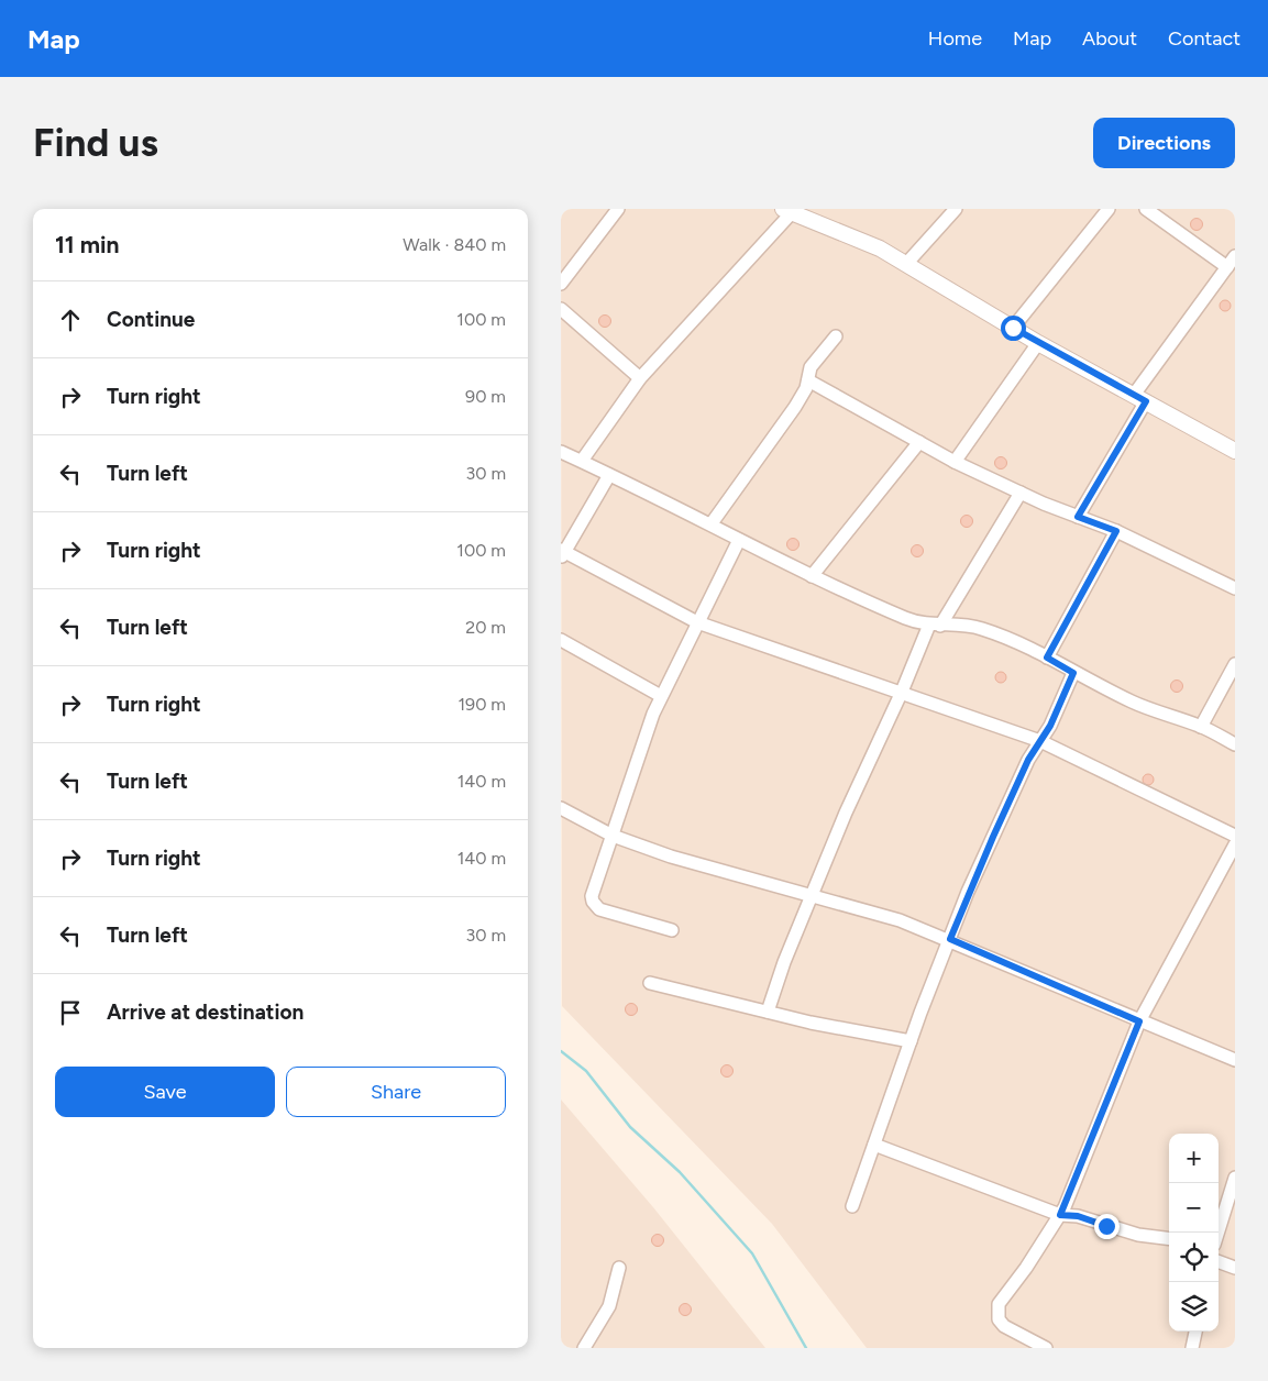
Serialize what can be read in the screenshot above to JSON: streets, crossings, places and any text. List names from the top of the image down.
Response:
{
  "page": {
    "header": "Map",
    "nav": [
      "Home",
      "Map",
      "About",
      "Contact"
    ],
    "buttons": [
      "Directions",
      ["Save", "Share"]
    ],
    "title": "Find us",
    "heading": ["11 min", "Walk · 840 m"],
    "list": [
      ["Continue", "100 m"],
      ["Turn right", "90 m"],
      ["Turn left", "30 m"],
      ["Turn right", "100 m"],
      ["Turn left", "20 m"],
      ["Turn right", "190 m"],
      ["Turn left", "140 m"],
      ["Turn right", "140 m"],
      ["Turn left", "30 m"],
      "Arrive at destination"
    ],
    "map_buttons": ["+", "−"]
  }
}
